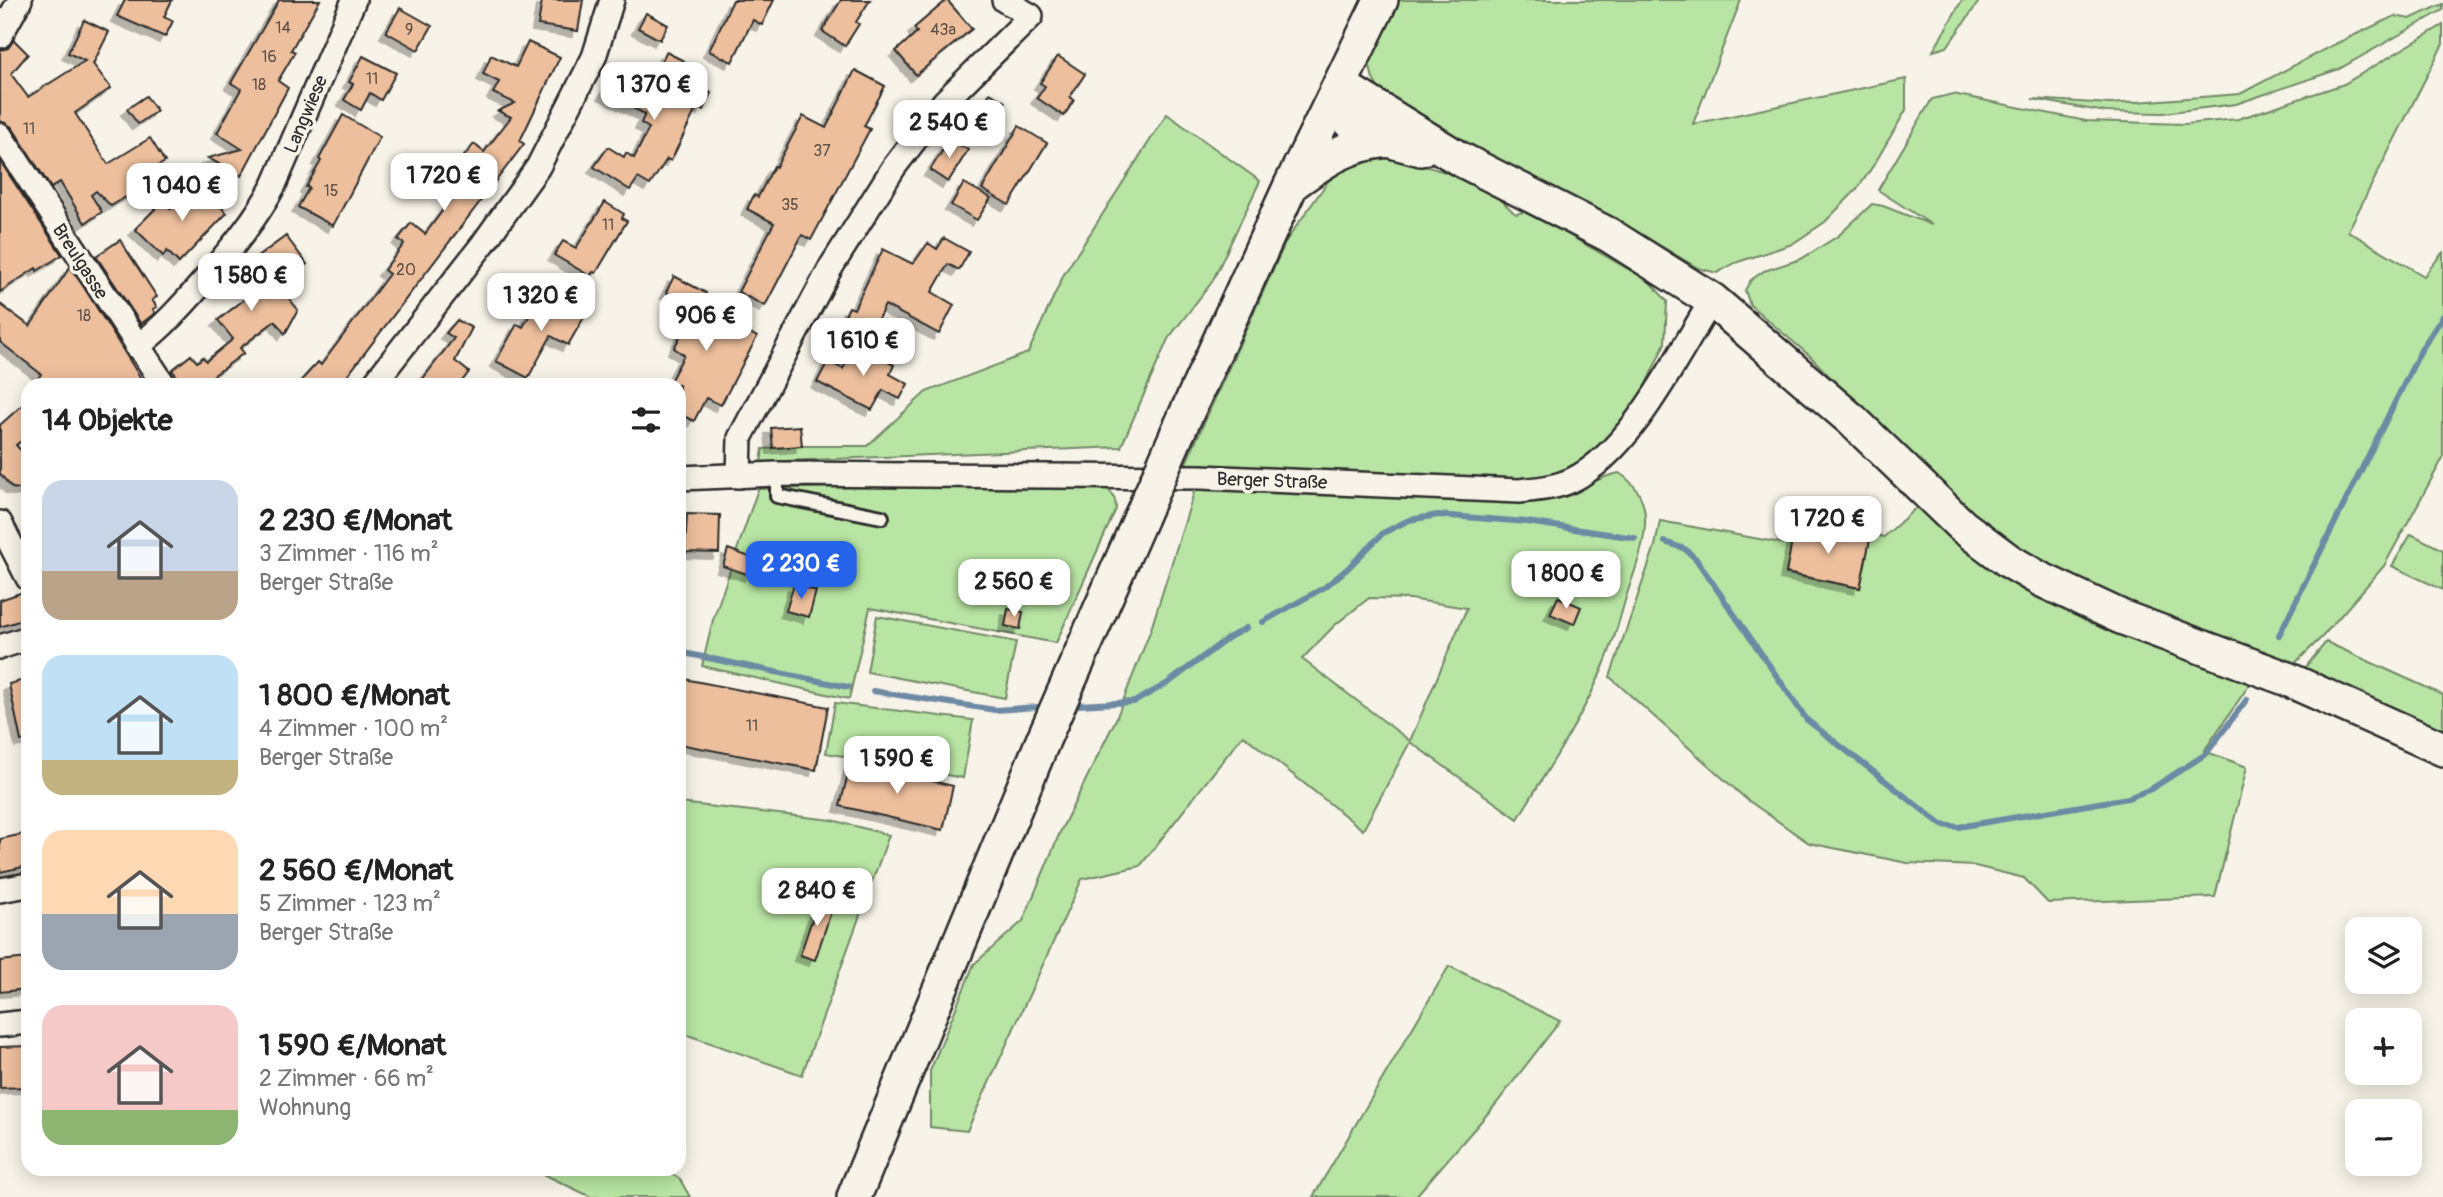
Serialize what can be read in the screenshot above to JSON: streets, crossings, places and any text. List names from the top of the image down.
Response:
{
  "streets": {
    "street": ["Langwiese", "Breulgasse", "Berger Straße"]
  },
  "crossings": [
    ["Langwiese", "Breulgasse"]
  ],
  "house_numbers": [
    "14",
    "9",
    "43a",
    "16",
    "11",
    "18",
    "11",
    "37",
    "15",
    "35",
    "11",
    "20",
    "18",
    "11"
  ],
  "page": {
    "price": [
      "1 370 €",
      "2 540 €",
      "1 720 €",
      "1 040 €",
      "1 580 €",
      "1 320 €",
      "906 €",
      "1 610 €",
      "1 720 €",
      "2 230 €",
      "1 800 €",
      "2 560 €",
      "1 590 €",
      "2 840 €"
    ],
    "heading": "14 Objekte",
    "list": [
      {
        "name": "2 230 €/Monat",
        "note": "3 Zimmer · 116 m² · Berger Straße"
      },
      {
        "name": "1 800 €/Monat",
        "note": "4 Zimmer · 100 m² · Berger Straße"
      },
      {
        "name": "2 560 €/Monat",
        "note": "5 Zimmer · 123 m² · Berger Straße"
      },
      {
        "name": "1 590 €/Monat",
        "note": "2 Zimmer · 66 m² · Wohnung"
      }
    ],
    "map_buttons": ["+", "−"]
  }
}
